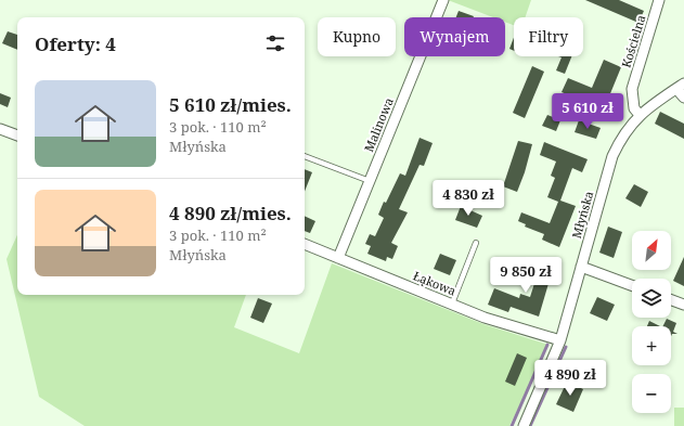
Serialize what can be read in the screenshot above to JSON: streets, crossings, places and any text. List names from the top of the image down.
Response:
{
  "streets": {
    "street": [
      "Kościelna",
      "Malinowa",
      "Młyńska",
      "Łąkowa"
    ]
  },
  "crossings": [
    ["Kościelna", "Młyńska"],
    ["Malinowa", "Łąkowa"],
    ["Młyńska", "Łąkowa"]
  ],
  "north": "top right",
  "page": {
    "chip": ["Kupno", "Wynajem", "Filtry"],
    "heading": "Oferty: 4",
    "list": [
      {
        "name": "5 610 zł/mies.",
        "note": "3 pok. · 110 m² · Młyńska"
      },
      {
        "name": "4 890 zł/mies.",
        "note": "3 pok. · 110 m² · Młyńska"
      }
    ],
    "price": [
      "5 610 zł",
      "4 830 zł",
      "9 850 zł",
      "4 890 zł"
    ],
    "map_buttons": ["+", "−"]
  }
}
